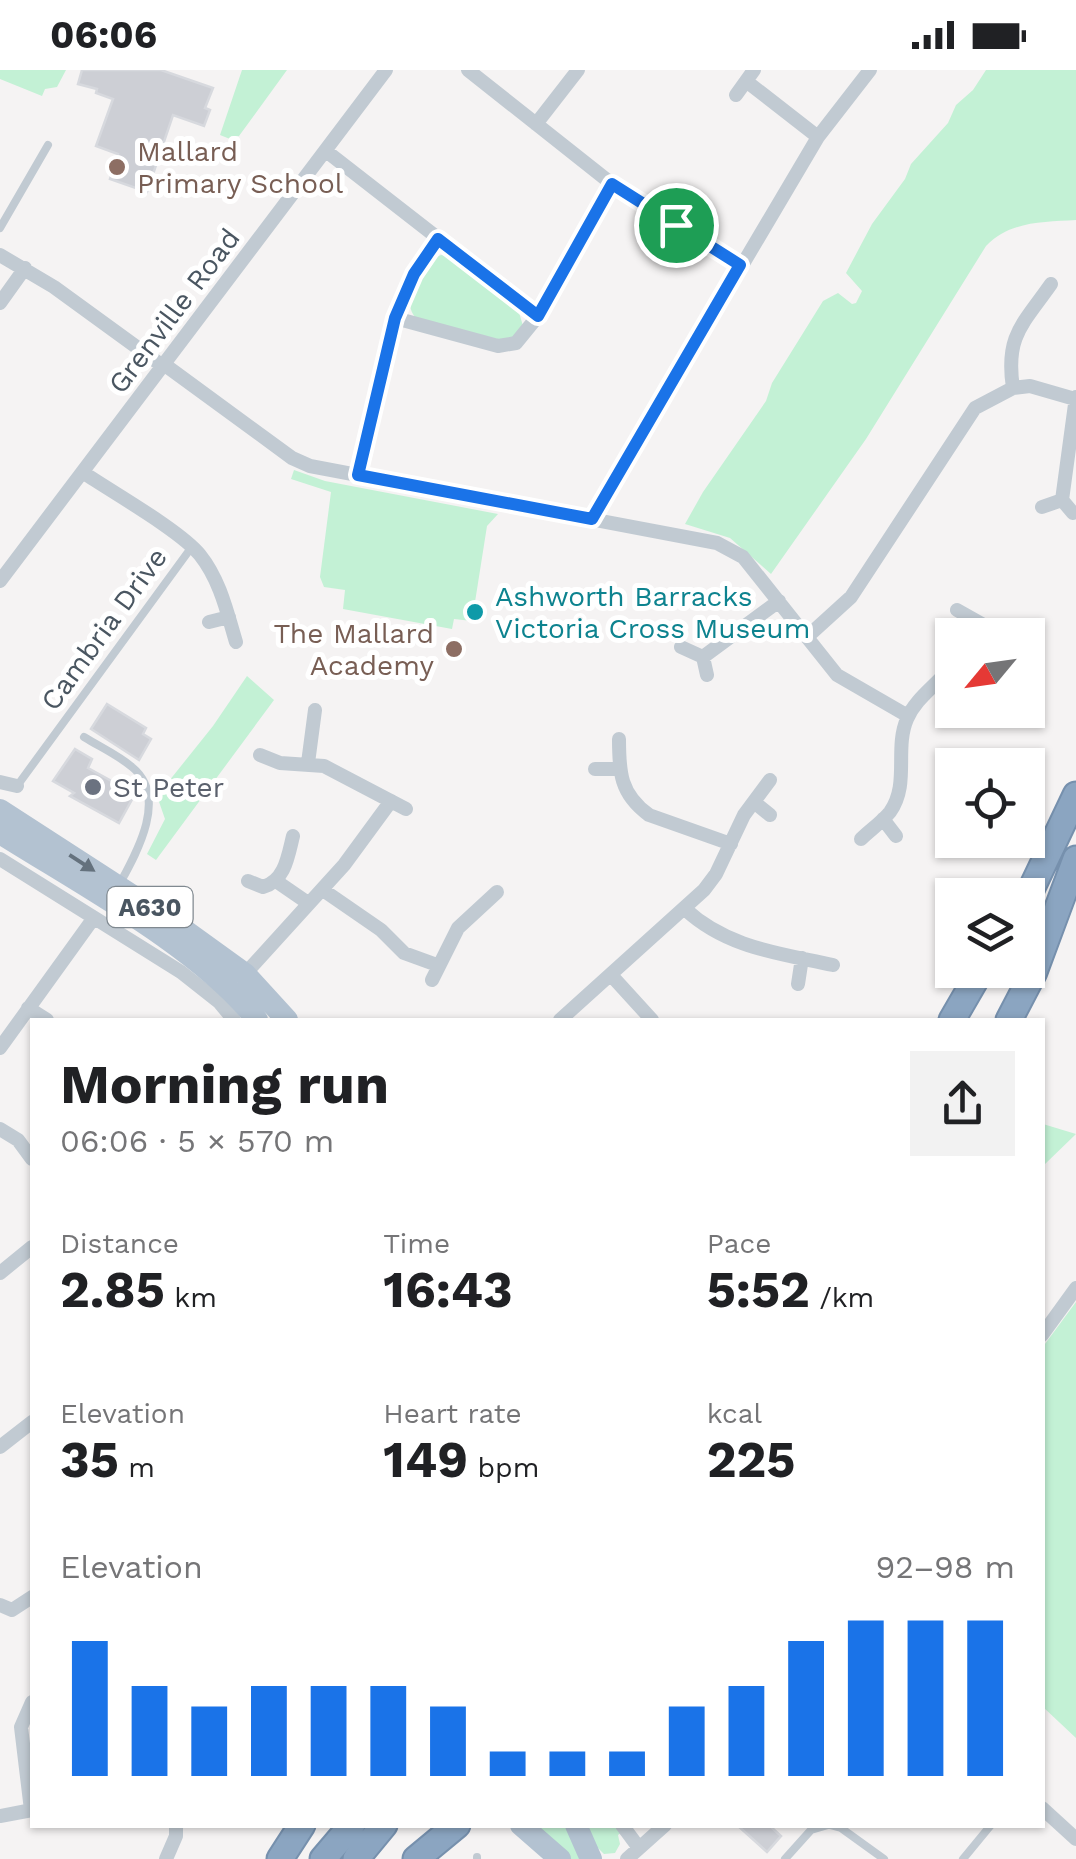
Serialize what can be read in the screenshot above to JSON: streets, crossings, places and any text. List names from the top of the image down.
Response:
{
  "streets": {
    "main road": ["A630"],
    "street": ["Grenville Road"],
    "lane": ["Cambria Drive"]
  },
  "places": [
    "Mallard Primary School",
    "Ashworth Barracks Victoria Cross Museum",
    "The Mallard Academy",
    "St Peter"
  ],
  "north": "bottom left",
  "page": {
    "status": "06:06",
    "heading": ["Morning run", "06:06 · 5 × 570 m"],
    "stats": [
      ["Distance", "2.85 km"],
      ["Time", "16:43"],
      ["Pace", "5:52 /km"],
      ["Elevation", "35 m"],
      ["Heart rate", "149 bpm"],
      ["kcal", "225"]
    ],
    "chart": ["Elevation", "92–98 m"]
  }
}
